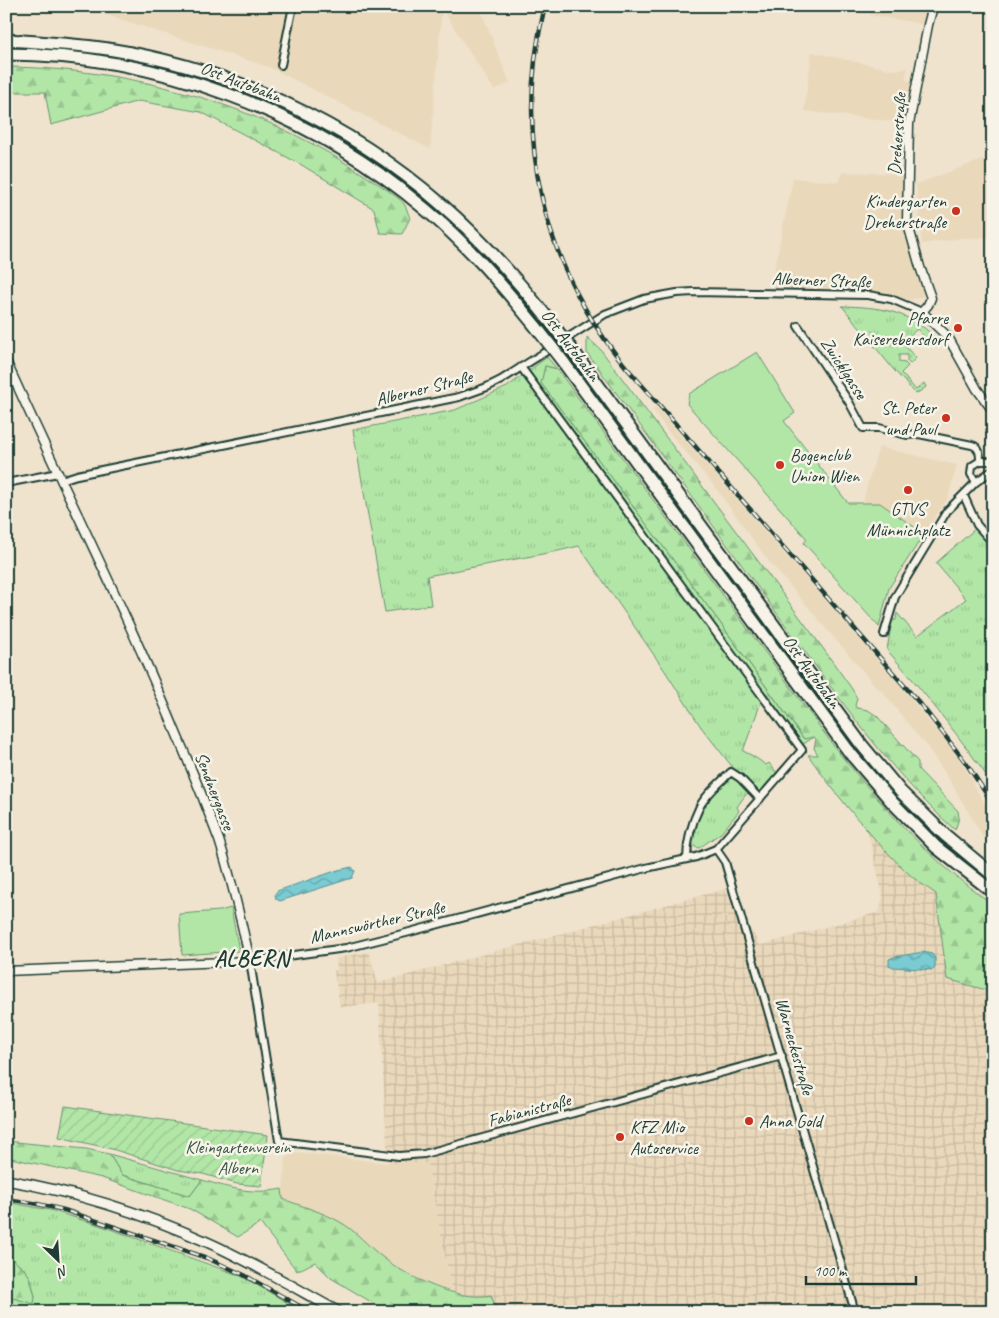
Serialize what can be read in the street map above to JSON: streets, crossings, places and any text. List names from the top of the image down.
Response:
{
  "streets": {
    "highway": ["Ost Autobahn"],
    "street": [
      "Dreherstraße",
      "Alberner Straße",
      "Zwicklgasse",
      "Sendnergasse",
      "Mannswörther Straße",
      "Warneckestraße",
      "Fabianistraße"
    ]
  },
  "crossings": [
    ["Dreherstraße", "Alberner Straße"],
    ["Alberner Straße", "Sendnergasse"],
    ["Alberner Straße", "Mannswörther Straße"],
    ["Sendnergasse", "Mannswörther Straße"],
    ["Sendnergasse", "Fabianistraße"],
    ["Mannswörther Straße", "Warneckestraße"],
    ["Warneckestraße", "Fabianistraße"]
  ],
  "districts": ["ALBERN"],
  "parks": ["Kleingartenverein Albern"],
  "places": [
    "Kindergarten Dreherstraße",
    "Pfarre Kaiserebersdorf",
    "St. Peter und Paul",
    "Bogenclub Union Wien",
    "GTVS Münnichplatz",
    "Anna Gold",
    "KFZ Mio Autoservice"
  ],
  "scale_bar": "100 m",
  "north": "bottom right"
}
